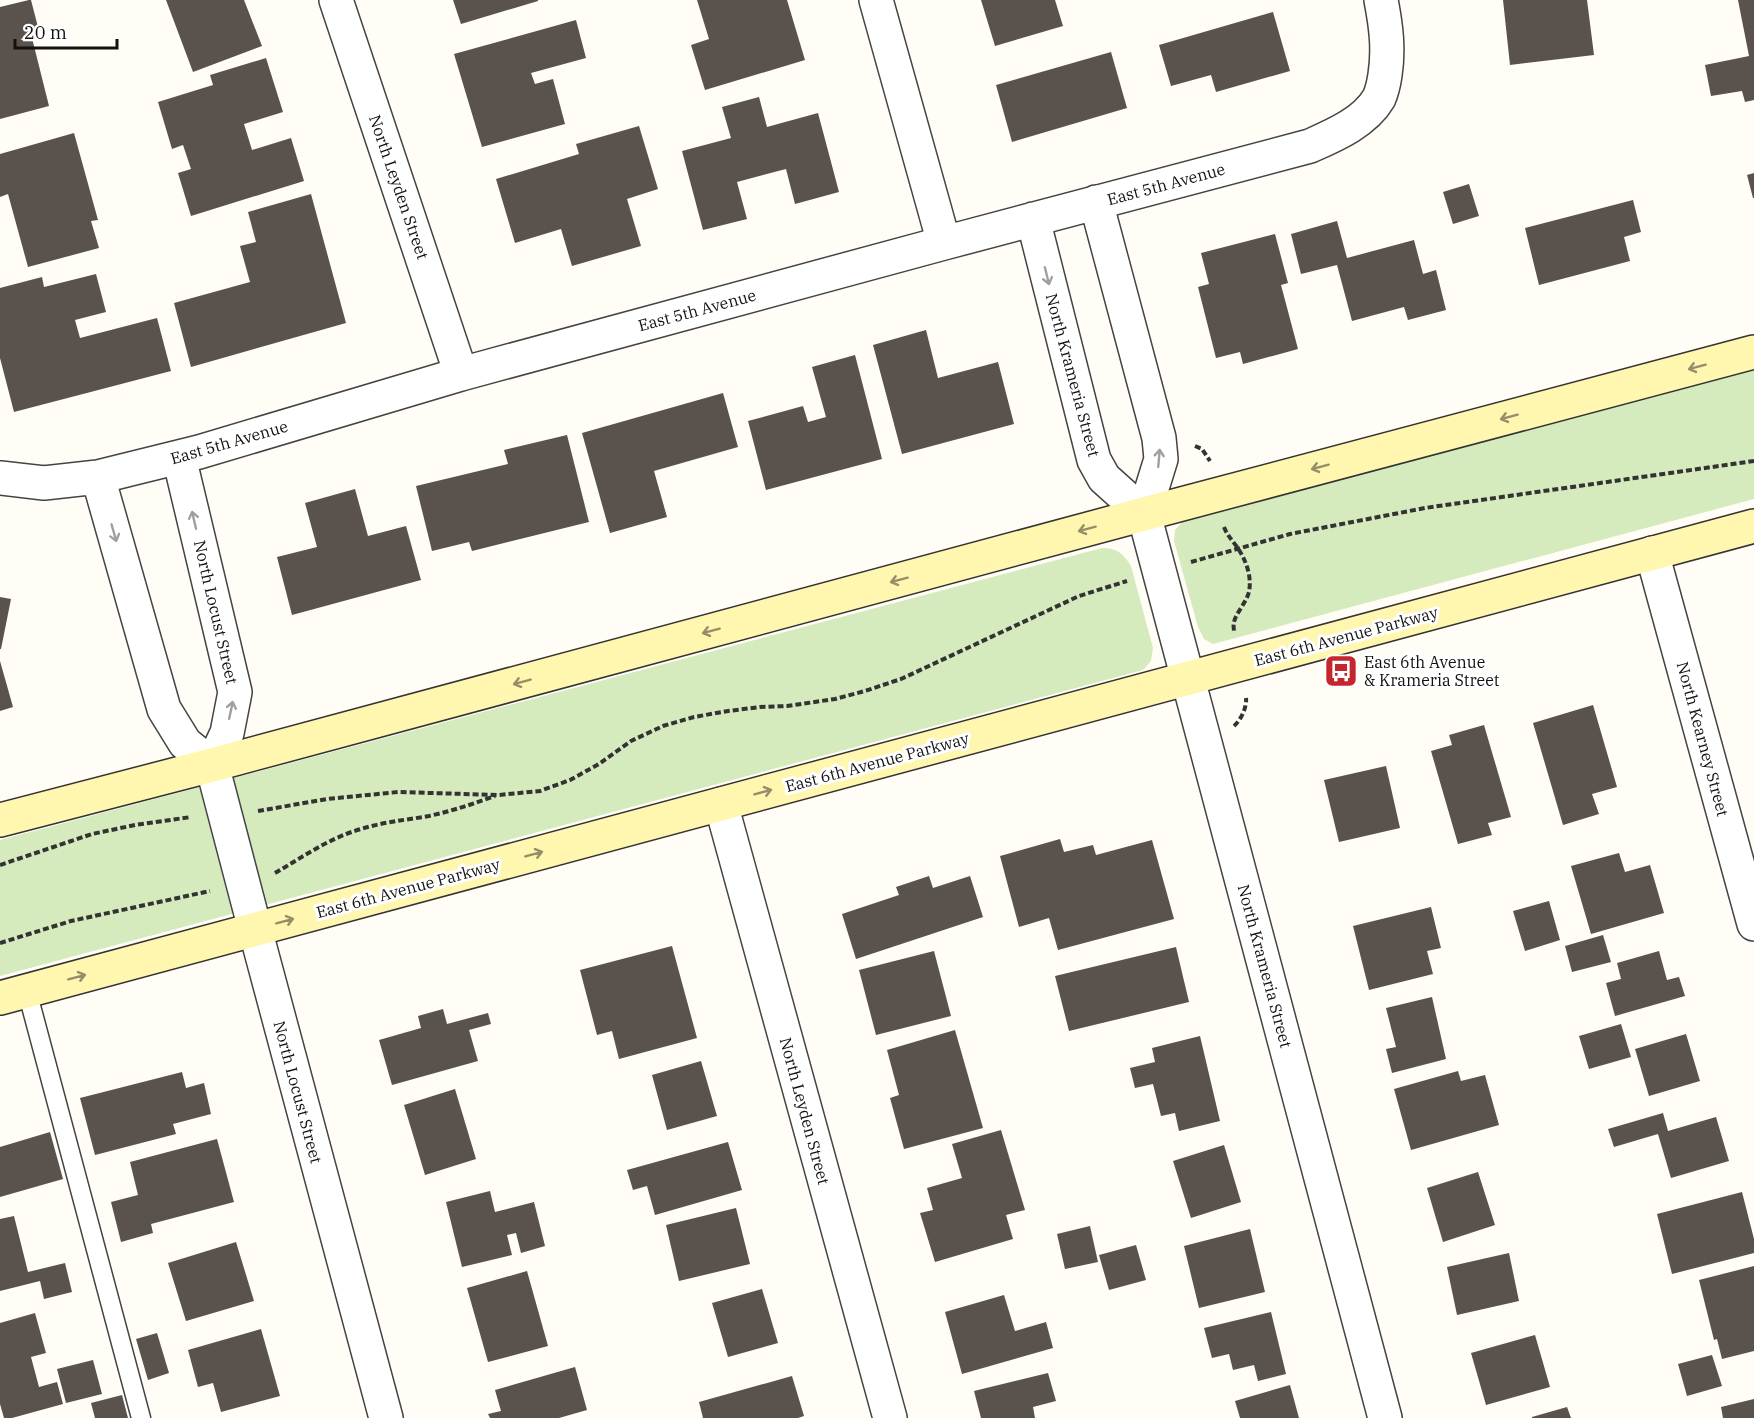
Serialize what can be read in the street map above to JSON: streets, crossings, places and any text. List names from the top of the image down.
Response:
{
  "streets": {
    "main road": ["East 6th Avenue Parkway"],
    "street": [
      "East 5th Avenue",
      "North Leyden Street",
      "North Krameria Street",
      "North Locust Street",
      "North Kearney Street"
    ]
  },
  "crossings": [
    ["East 5th Avenue", "North Leyden Street"],
    ["East 5th Avenue", "North Krameria Street"],
    ["East 5th Avenue", "North Locust Street"],
    ["North Leyden Street", "East 6th Avenue Parkway"],
    ["North Krameria Street", "East 6th Avenue Parkway"],
    ["North Locust Street", "East 6th Avenue Parkway"],
    ["East 6th Avenue Parkway", "North Kearney Street"]
  ],
  "places": {
    "bus stop": ["East 6th Avenue & Krameria Street"]
  },
  "scale_bar": "20 m"
}
